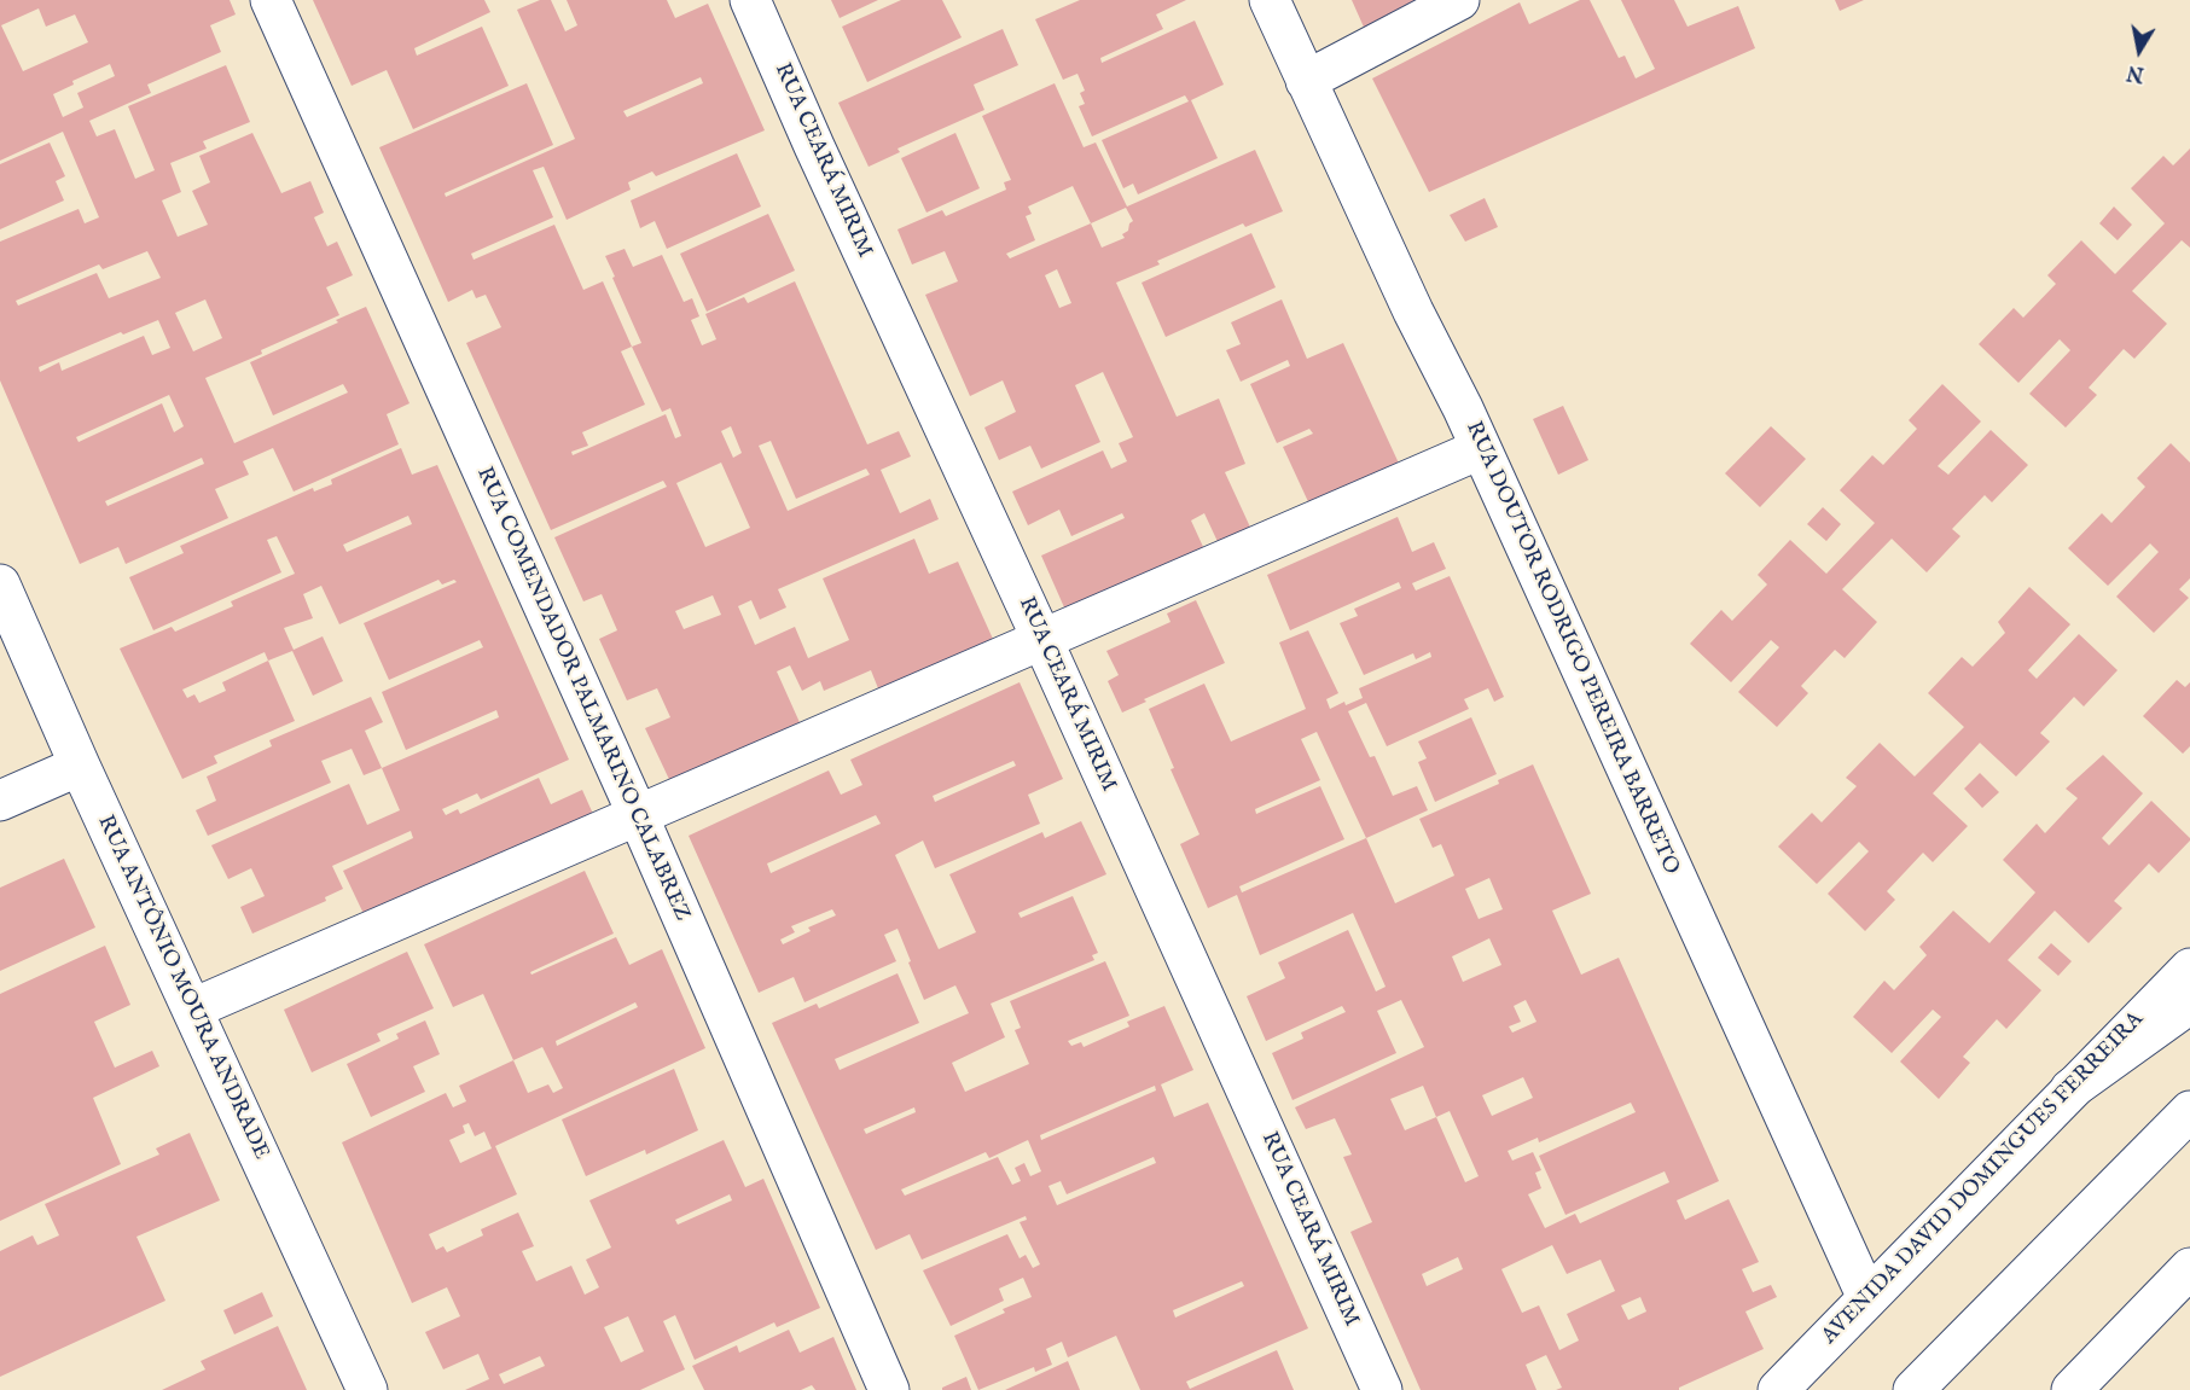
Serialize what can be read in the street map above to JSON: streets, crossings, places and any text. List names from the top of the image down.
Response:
{
  "streets": {
    "street": [
      "RUA CEARÁ MIRIM",
      "RUA DOUTOR RODRIGO PEREIRA BARRETO",
      "RUA COMENDADOR PALMARINO CALABREZ",
      "RUA ANTÔNIO MOURA ANDRADE",
      "AVENIDA DAVID DOMINGUES FERREIRA"
    ]
  },
  "crossings": [
    ["RUA DOUTOR RODRIGO PEREIRA BARRETO", "AVENIDA DAVID DOMINGUES FERREIRA"]
  ],
  "north": "bottom"
}
